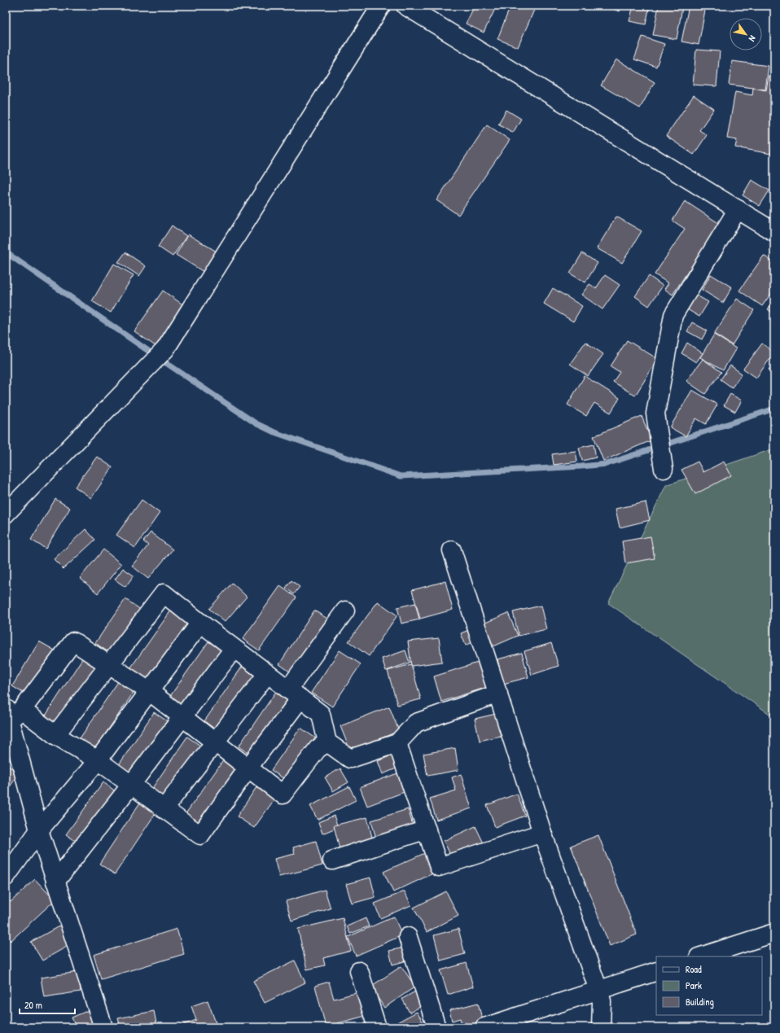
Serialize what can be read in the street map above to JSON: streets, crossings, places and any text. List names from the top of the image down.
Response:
{
  "legend": ["Road", "Park", "Building"],
  "scale_bar": "20 m",
  "north": "bottom right"
}
